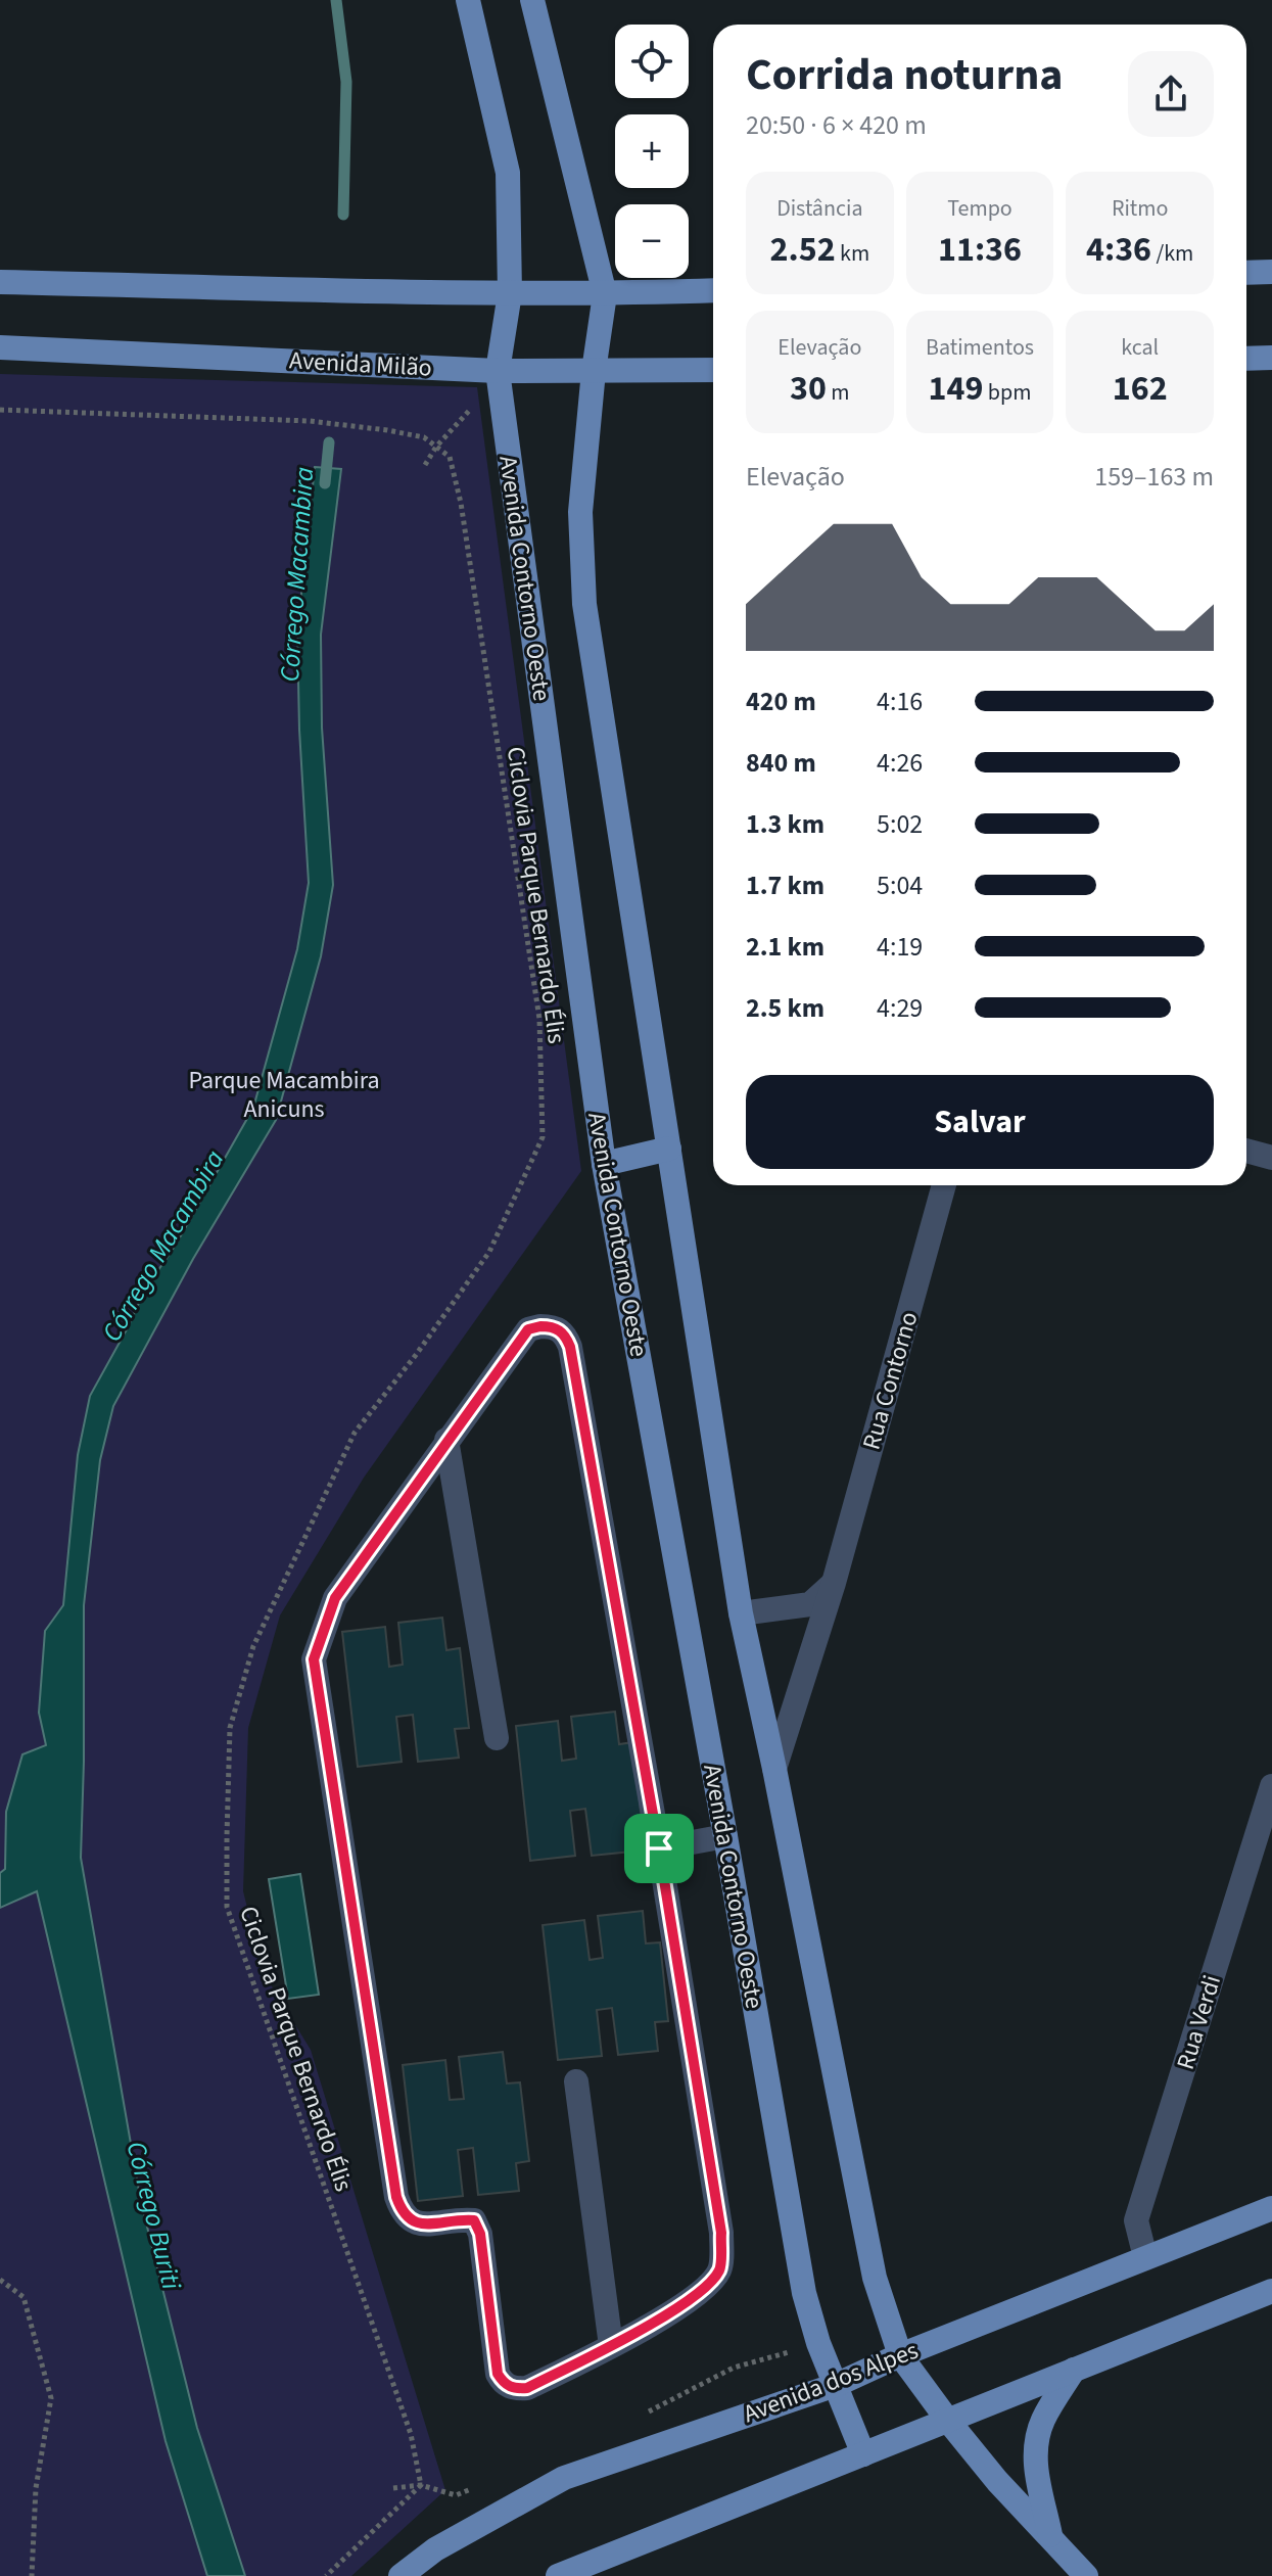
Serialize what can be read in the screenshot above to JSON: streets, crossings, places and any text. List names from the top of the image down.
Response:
{
  "streets": {
    "main road": ["Avenida Milão", "Avenida Contorno Oeste", "Avenida dos Alpes"],
    "street": ["Rua Contorno", "Rua Verdi"],
    "path": ["Ciclovia Parque Bernardo Élis"]
  },
  "crossings": [
    ["Avenida Milão", "Avenida Contorno Oeste"],
    ["Avenida Contorno Oeste", "Avenida dos Alpes"],
    ["Rua Verdi", "Avenida dos Alpes"]
  ],
  "water": ["Córrego Macambira", "Córrego Buriti"],
  "parks": ["Parque Macambira Anicuns"],
  "page": {
    "map_buttons": ["+", "−"],
    "heading": ["Corrida noturna", "20:50 · 6 × 420 m"],
    "stats": [
      ["Distância", "2.52 km"],
      ["Tempo", "11:36"],
      ["Ritmo", "4:36 /km"],
      ["Elevação", "30 m"],
      ["Batimentos", "149 bpm"],
      ["kcal", "162"]
    ],
    "chart": ["Elevação", "159–163 m"],
    "list": [
      {
        "name": "420 m",
        "note": "4:16"
      },
      {
        "name": "840 m",
        "note": "4:26"
      },
      {
        "name": "1.3 km",
        "note": "5:02"
      },
      {
        "name": "1.7 km",
        "note": "5:04"
      },
      {
        "name": "2.1 km",
        "note": "4:19"
      },
      {
        "name": "2.5 km",
        "note": "4:29"
      }
    ],
    "buttons": "Salvar"
  }
}
